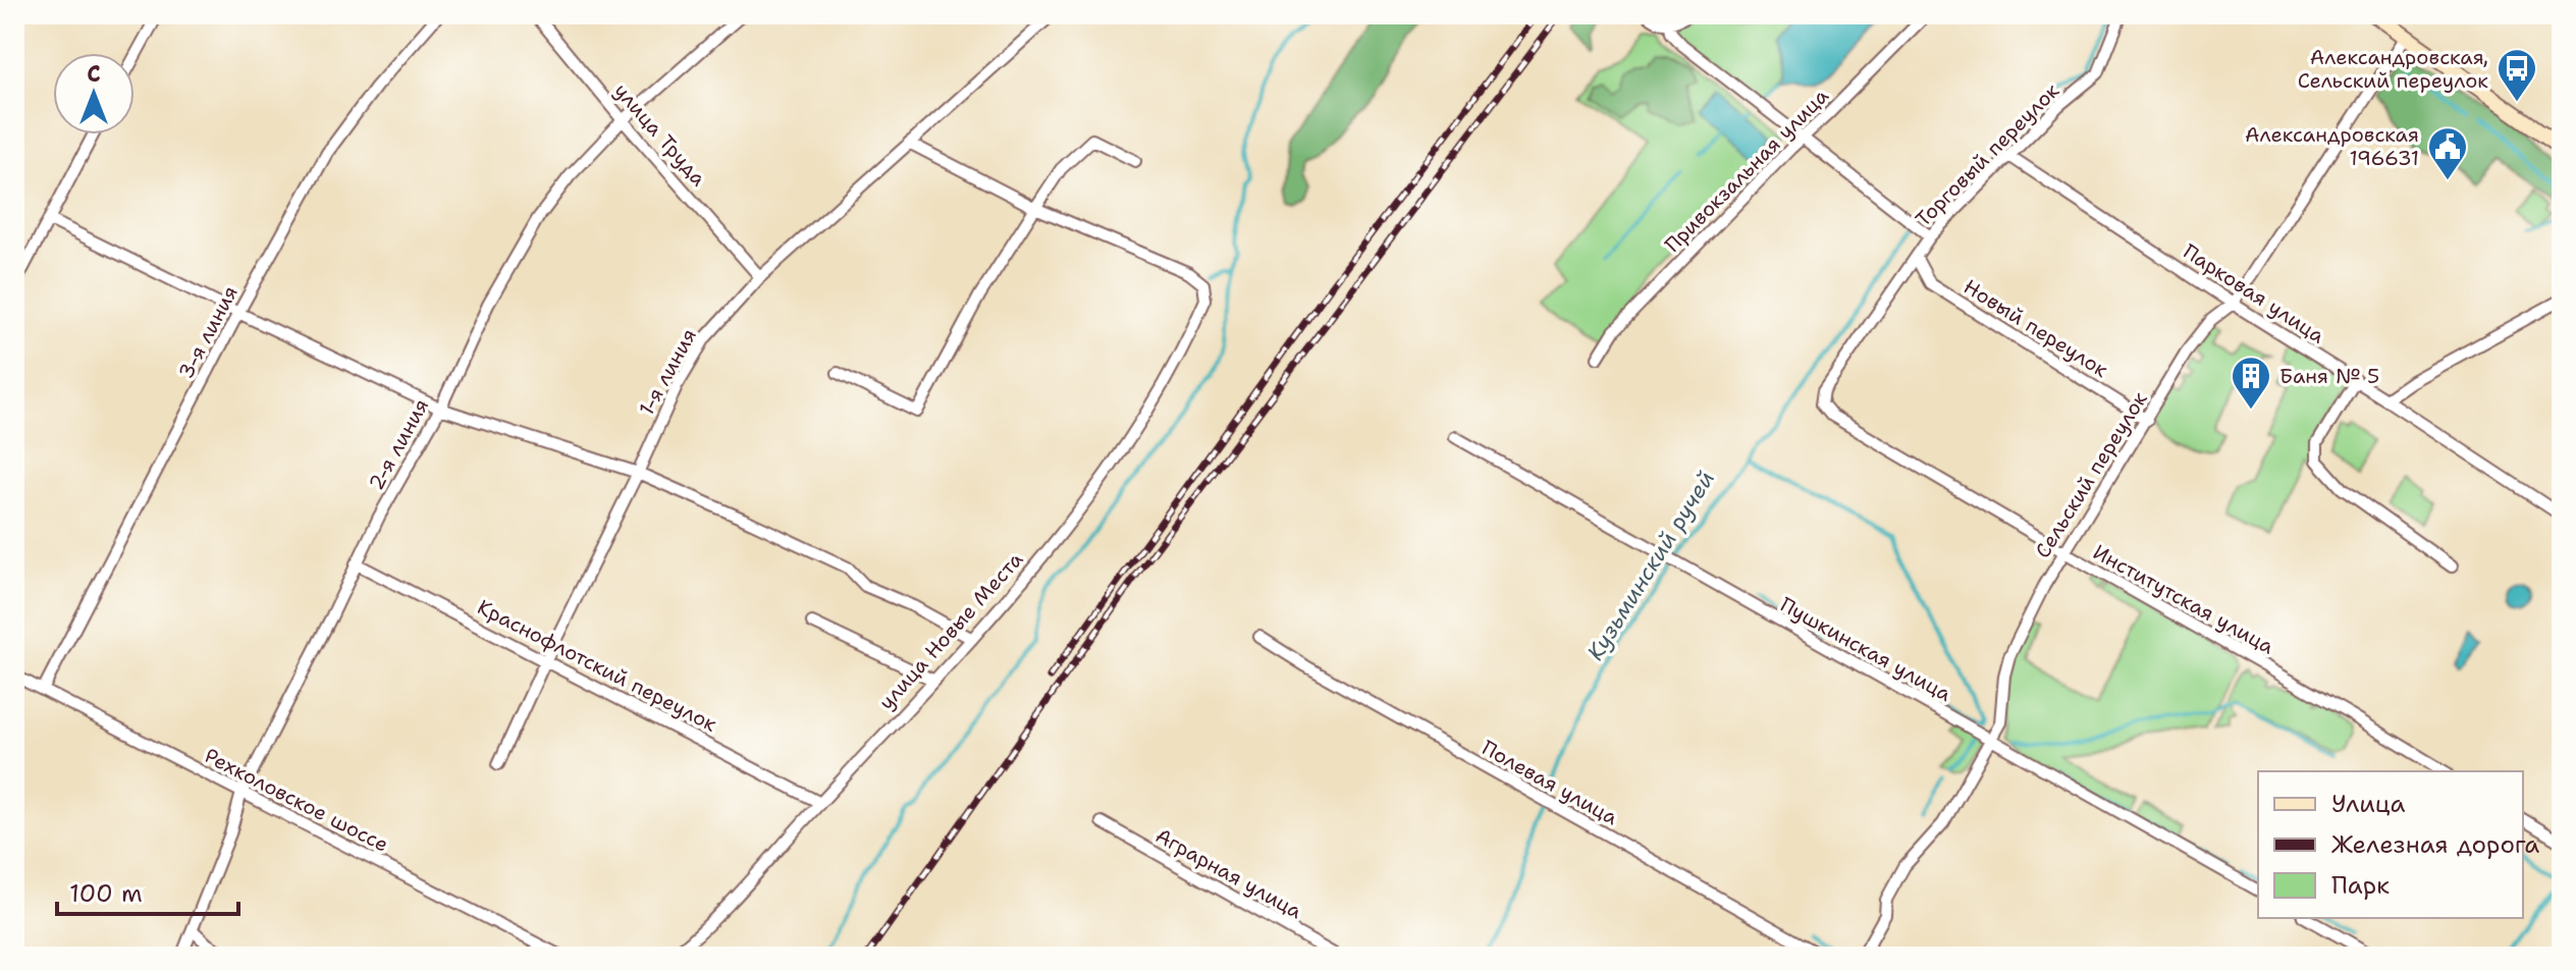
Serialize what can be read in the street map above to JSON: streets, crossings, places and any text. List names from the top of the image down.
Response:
{
  "streets": {
    "street": [
      "улица Труда",
      "Торговый переулок",
      "Привокзальная улица",
      "Парковая улица",
      "Новый переулок",
      "3-я линия",
      "1-я линия",
      "2-я линия",
      "Сельский переулок",
      "Институтская улица",
      "улица Новые Места",
      "Пушкинская улица",
      "Краснофлотский переулок",
      "Полевая улица",
      "Рехколовское шоссе",
      "Аграрная улица"
    ]
  },
  "crossings": [
    ["улица Труда", "1-я линия"],
    ["улица Труда", "2-я линия"],
    ["Торговый переулок", "Парковая улица"],
    ["Торговый переулок", "Новый переулок"],
    ["Торговый переулок", "Институтская улица"],
    ["Парковая улица", "Сельский переулок"],
    ["Новый переулок", "Сельский переулок"],
    ["3-я линия", "Рехколовское шоссе"],
    ["1-я линия", "Краснофлотский переулок"],
    ["2-я линия", "Краснофлотский переулок"],
    ["2-я линия", "Рехколовское шоссе"],
    ["Сельский переулок", "Институтская улица"],
    ["Сельский переулок", "Пушкинская улица"],
    ["улица Новые Места", "Краснофлотский переулок"]
  ],
  "water": ["Кузьминский ручей"],
  "places": {
    "bus stop": ["Александровская, Сельский переулок"],
    "public building": ["Александровская 196631"],
    "building": ["Баня № 5"]
  },
  "legend": ["Улица", "Железная дорога", "Парк"],
  "scale_bar": "100 m",
  "north": "top"
}
